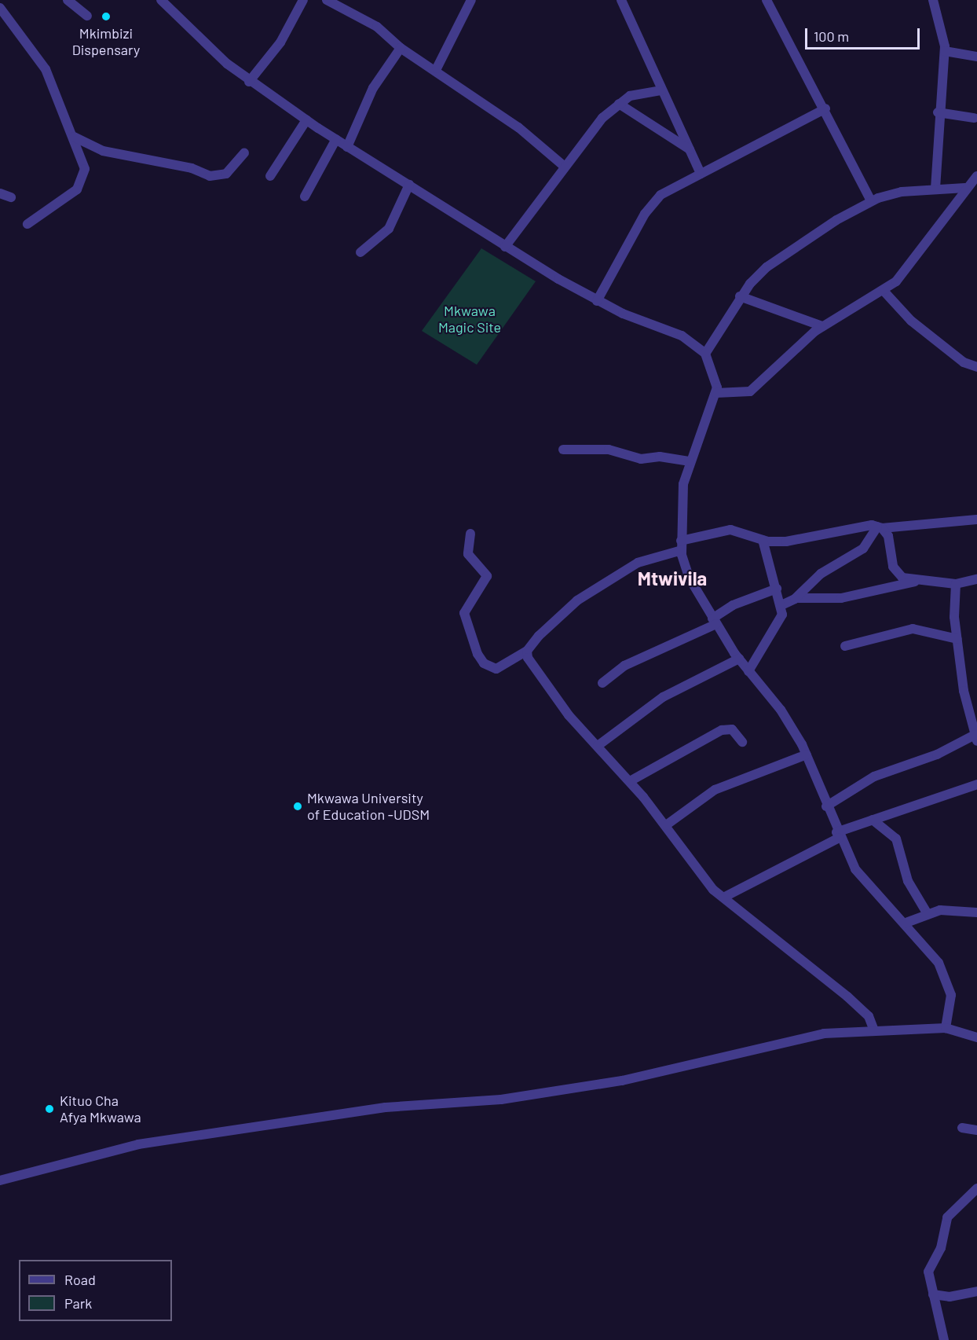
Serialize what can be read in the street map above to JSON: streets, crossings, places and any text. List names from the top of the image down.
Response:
{
  "districts": ["Mtwivila"],
  "parks": ["Mkwawa Magic Site"],
  "places": ["Mkimbizi Dispensary", "Mkwawa University of Education -UDSM", "Kituo Cha Afya Mkwawa"],
  "legend": ["Road", "Park"],
  "scale_bar": "100 m"
}
